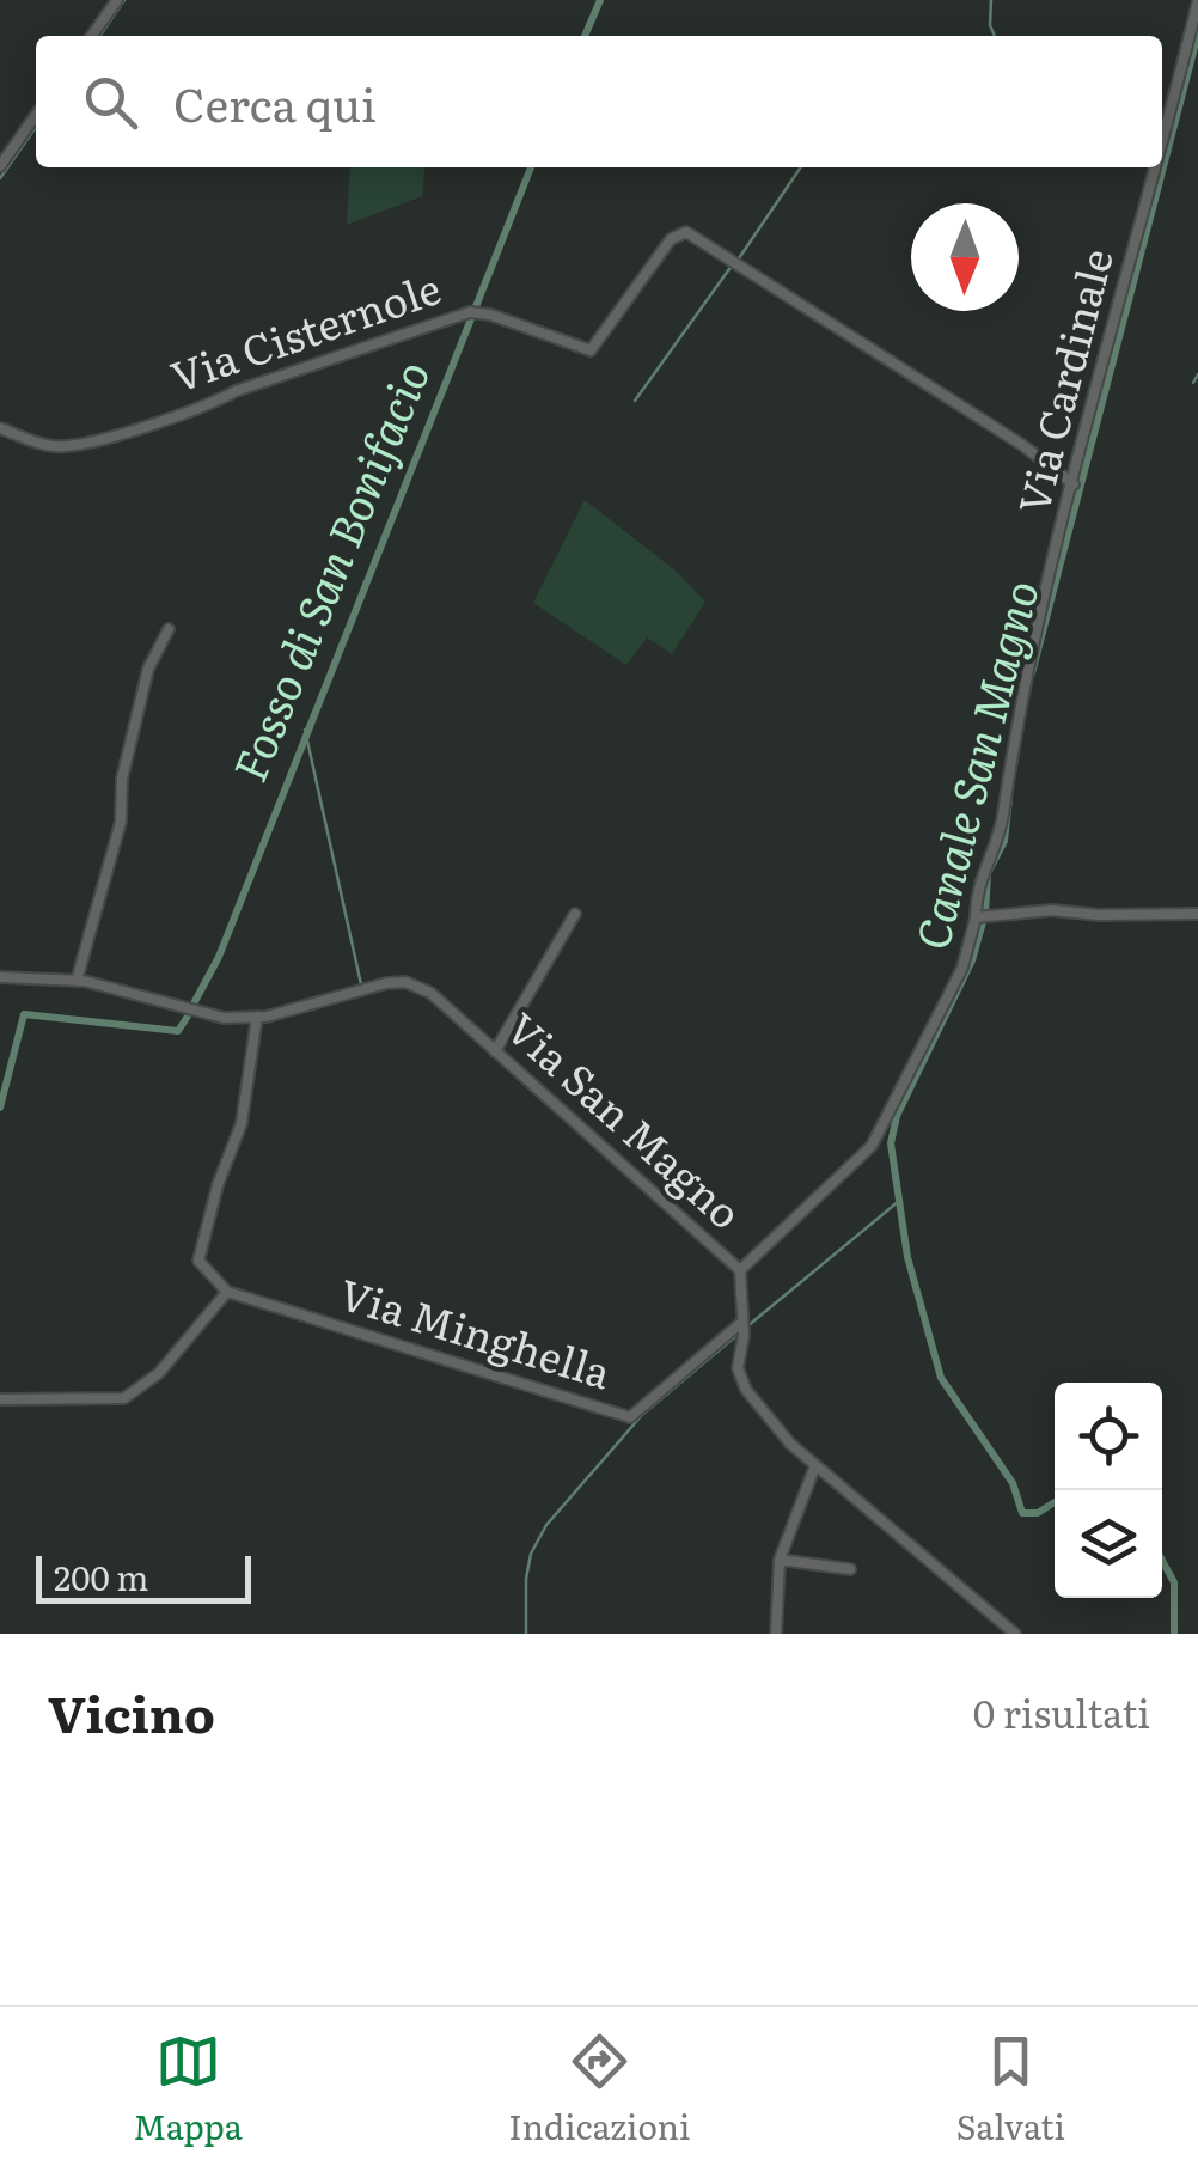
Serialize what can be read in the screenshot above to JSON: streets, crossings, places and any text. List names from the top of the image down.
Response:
{
  "streets": {
    "street": [
      "Via Cisternole",
      "Via Cardinale",
      "Via San Magno",
      "Via Minghella"
    ]
  },
  "crossings": [
    ["Via Cisternole", "Via Cardinale"],
    ["Via Cardinale", "Via San Magno"],
    ["Via San Magno", "Via Minghella"]
  ],
  "water": ["Fosso di San Bonifacio", "Canale San Magno"],
  "scale_bar": "200 m",
  "north": "bottom",
  "page": {
    "search": "Cerca qui",
    "scale": "200 m",
    "heading": ["Vicino", "0 risultati"],
    "nav": ["Mappa", "Indicazioni", "Salvati"]
  }
}
